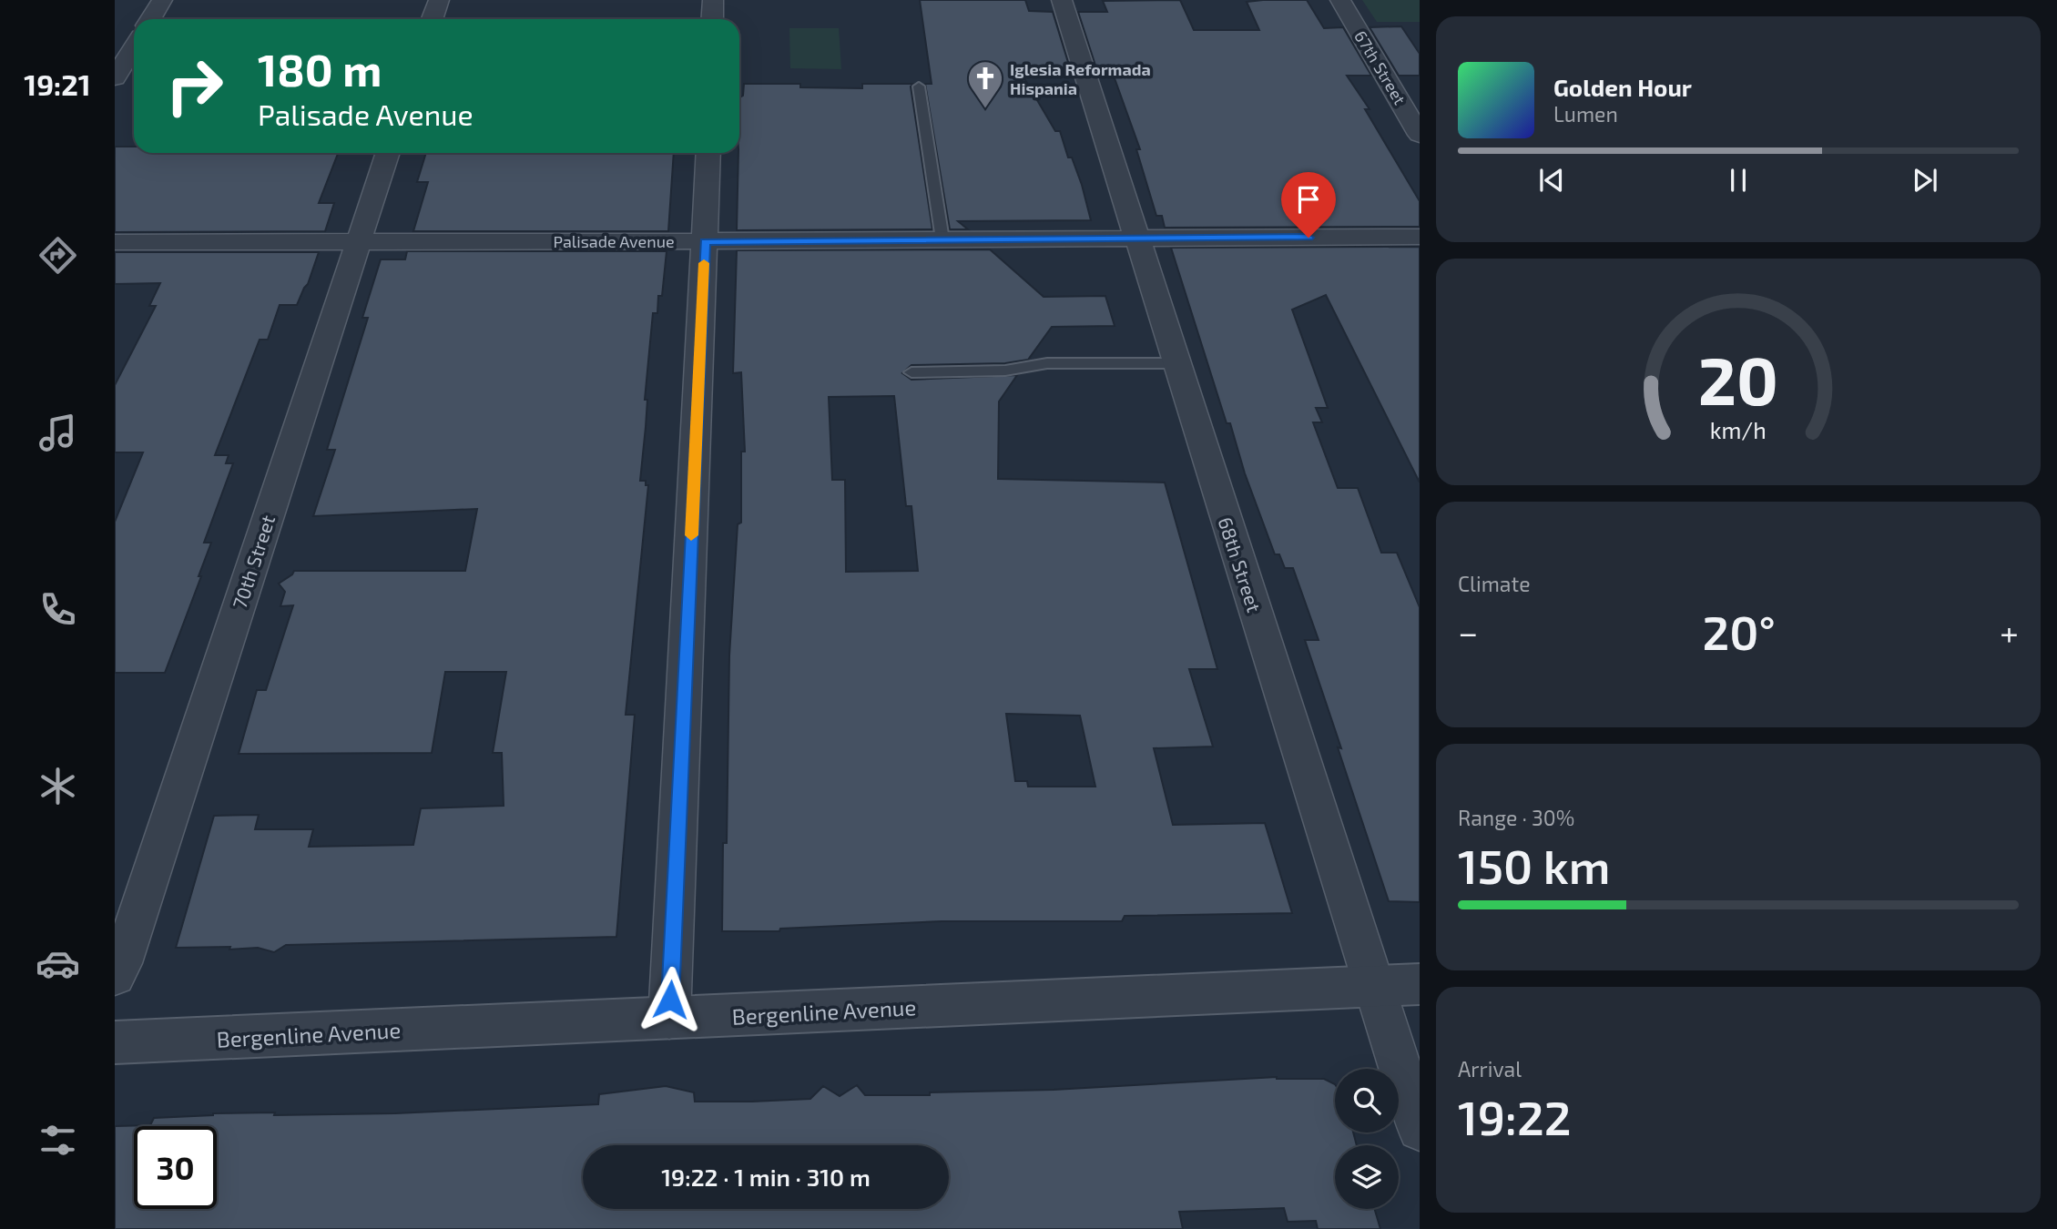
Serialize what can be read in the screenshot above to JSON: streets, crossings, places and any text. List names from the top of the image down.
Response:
{
  "streets": {
    "street": [
      "67th Street",
      "Palisade Avenue",
      "70th Street",
      "68th Street",
      "Bergenline Avenue"
    ]
  },
  "crossings": [
    ["Palisade Avenue", "70th Street"],
    ["Palisade Avenue", "68th Street"],
    ["68th Street", "Bergenline Avenue"]
  ],
  "places": {
    "church": ["Iglesia Reformada Hispania"]
  },
  "page": {
    "tabs": "19:21",
    "turn": ["180 m", "Palisade Avenue"],
    "song": ["Golden Hour", "Lumen"],
    "tile": [
      "Climate",
      ["Range · 30%", "150 km"],
      ["Arrival", "19:22"]
    ],
    "heat": ["−", "20°", "+"],
    "limit": "30",
    "trip": "19:22 · 1 min · 310 m",
    "gauge": ["20", "km/h"]
  }
}
